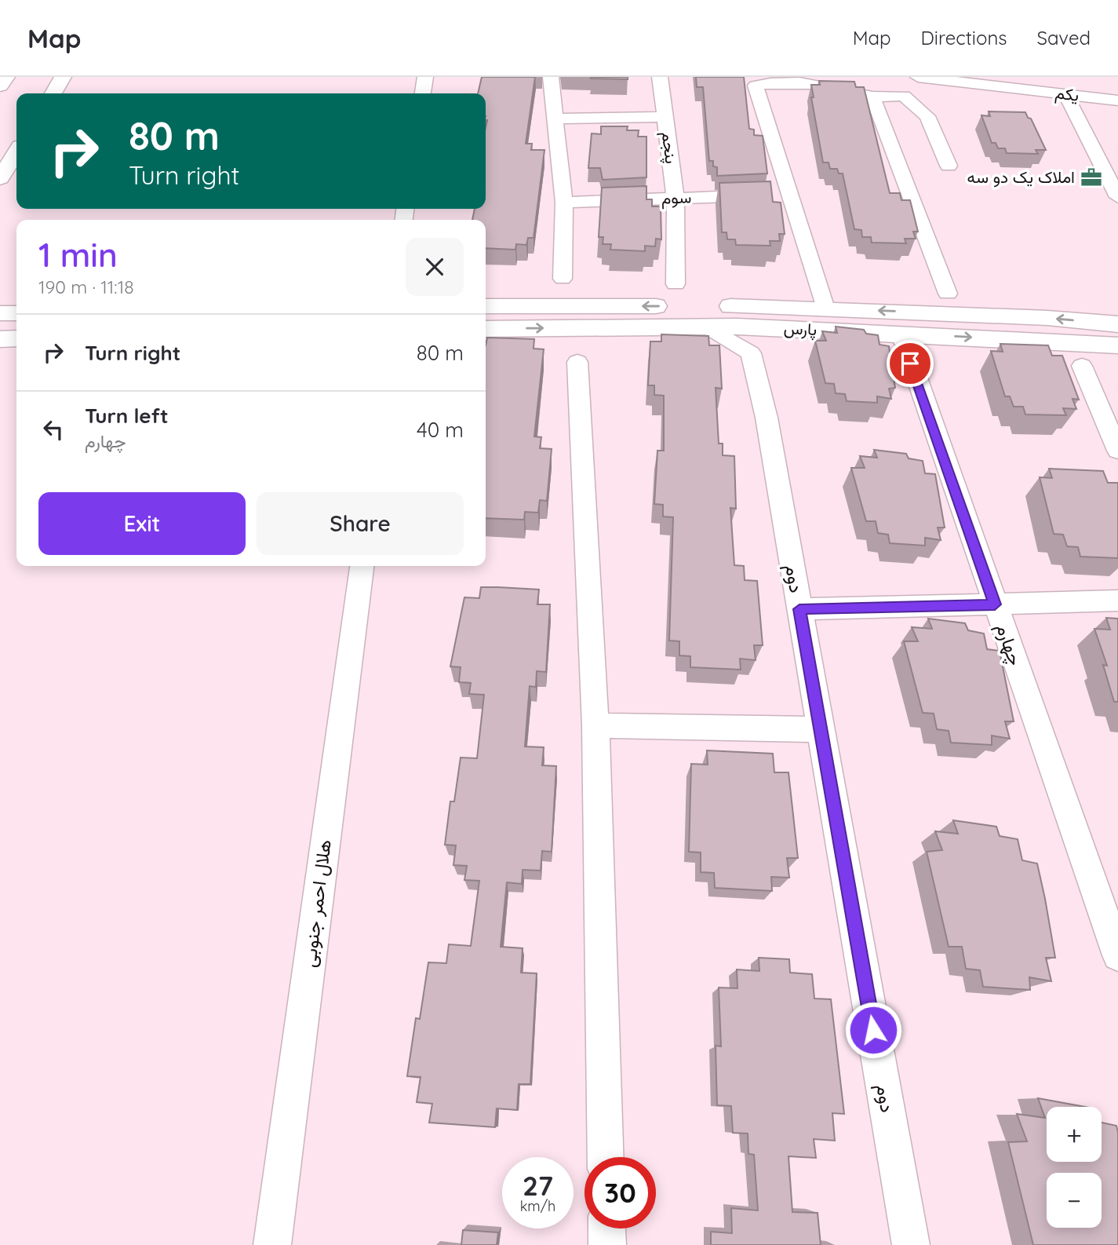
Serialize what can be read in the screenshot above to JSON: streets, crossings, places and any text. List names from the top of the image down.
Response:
{
  "streets": {
    "street": [
      "یکم",
      "پنجم",
      "سوم",
      "پارس",
      "دوم",
      "چهارم",
      "هلال احمر جنوبی"
    ]
  },
  "crossings": [
    ["پنجم", "سوم"],
    ["پارس", "چهارم"]
  ],
  "places": {
    "office": ["املاک یک دو سه"]
  },
  "page": {
    "header": "Map",
    "nav": ["Map", "Directions", "Saved"],
    "turn": ["80 m", "Turn right"],
    "heading": ["1 min", "190 m · 11:18"],
    "list": [
      {
        "name": "Turn right",
        "value": "80 m"
      },
      {
        "name": "Turn left",
        "note": "چهارم",
        "value": "40 m"
      }
    ],
    "buttons": ["Exit", "Share"],
    "map_buttons": ["+", "−"],
    "speed": "27 km/h",
    "limit": "30"
  }
}
